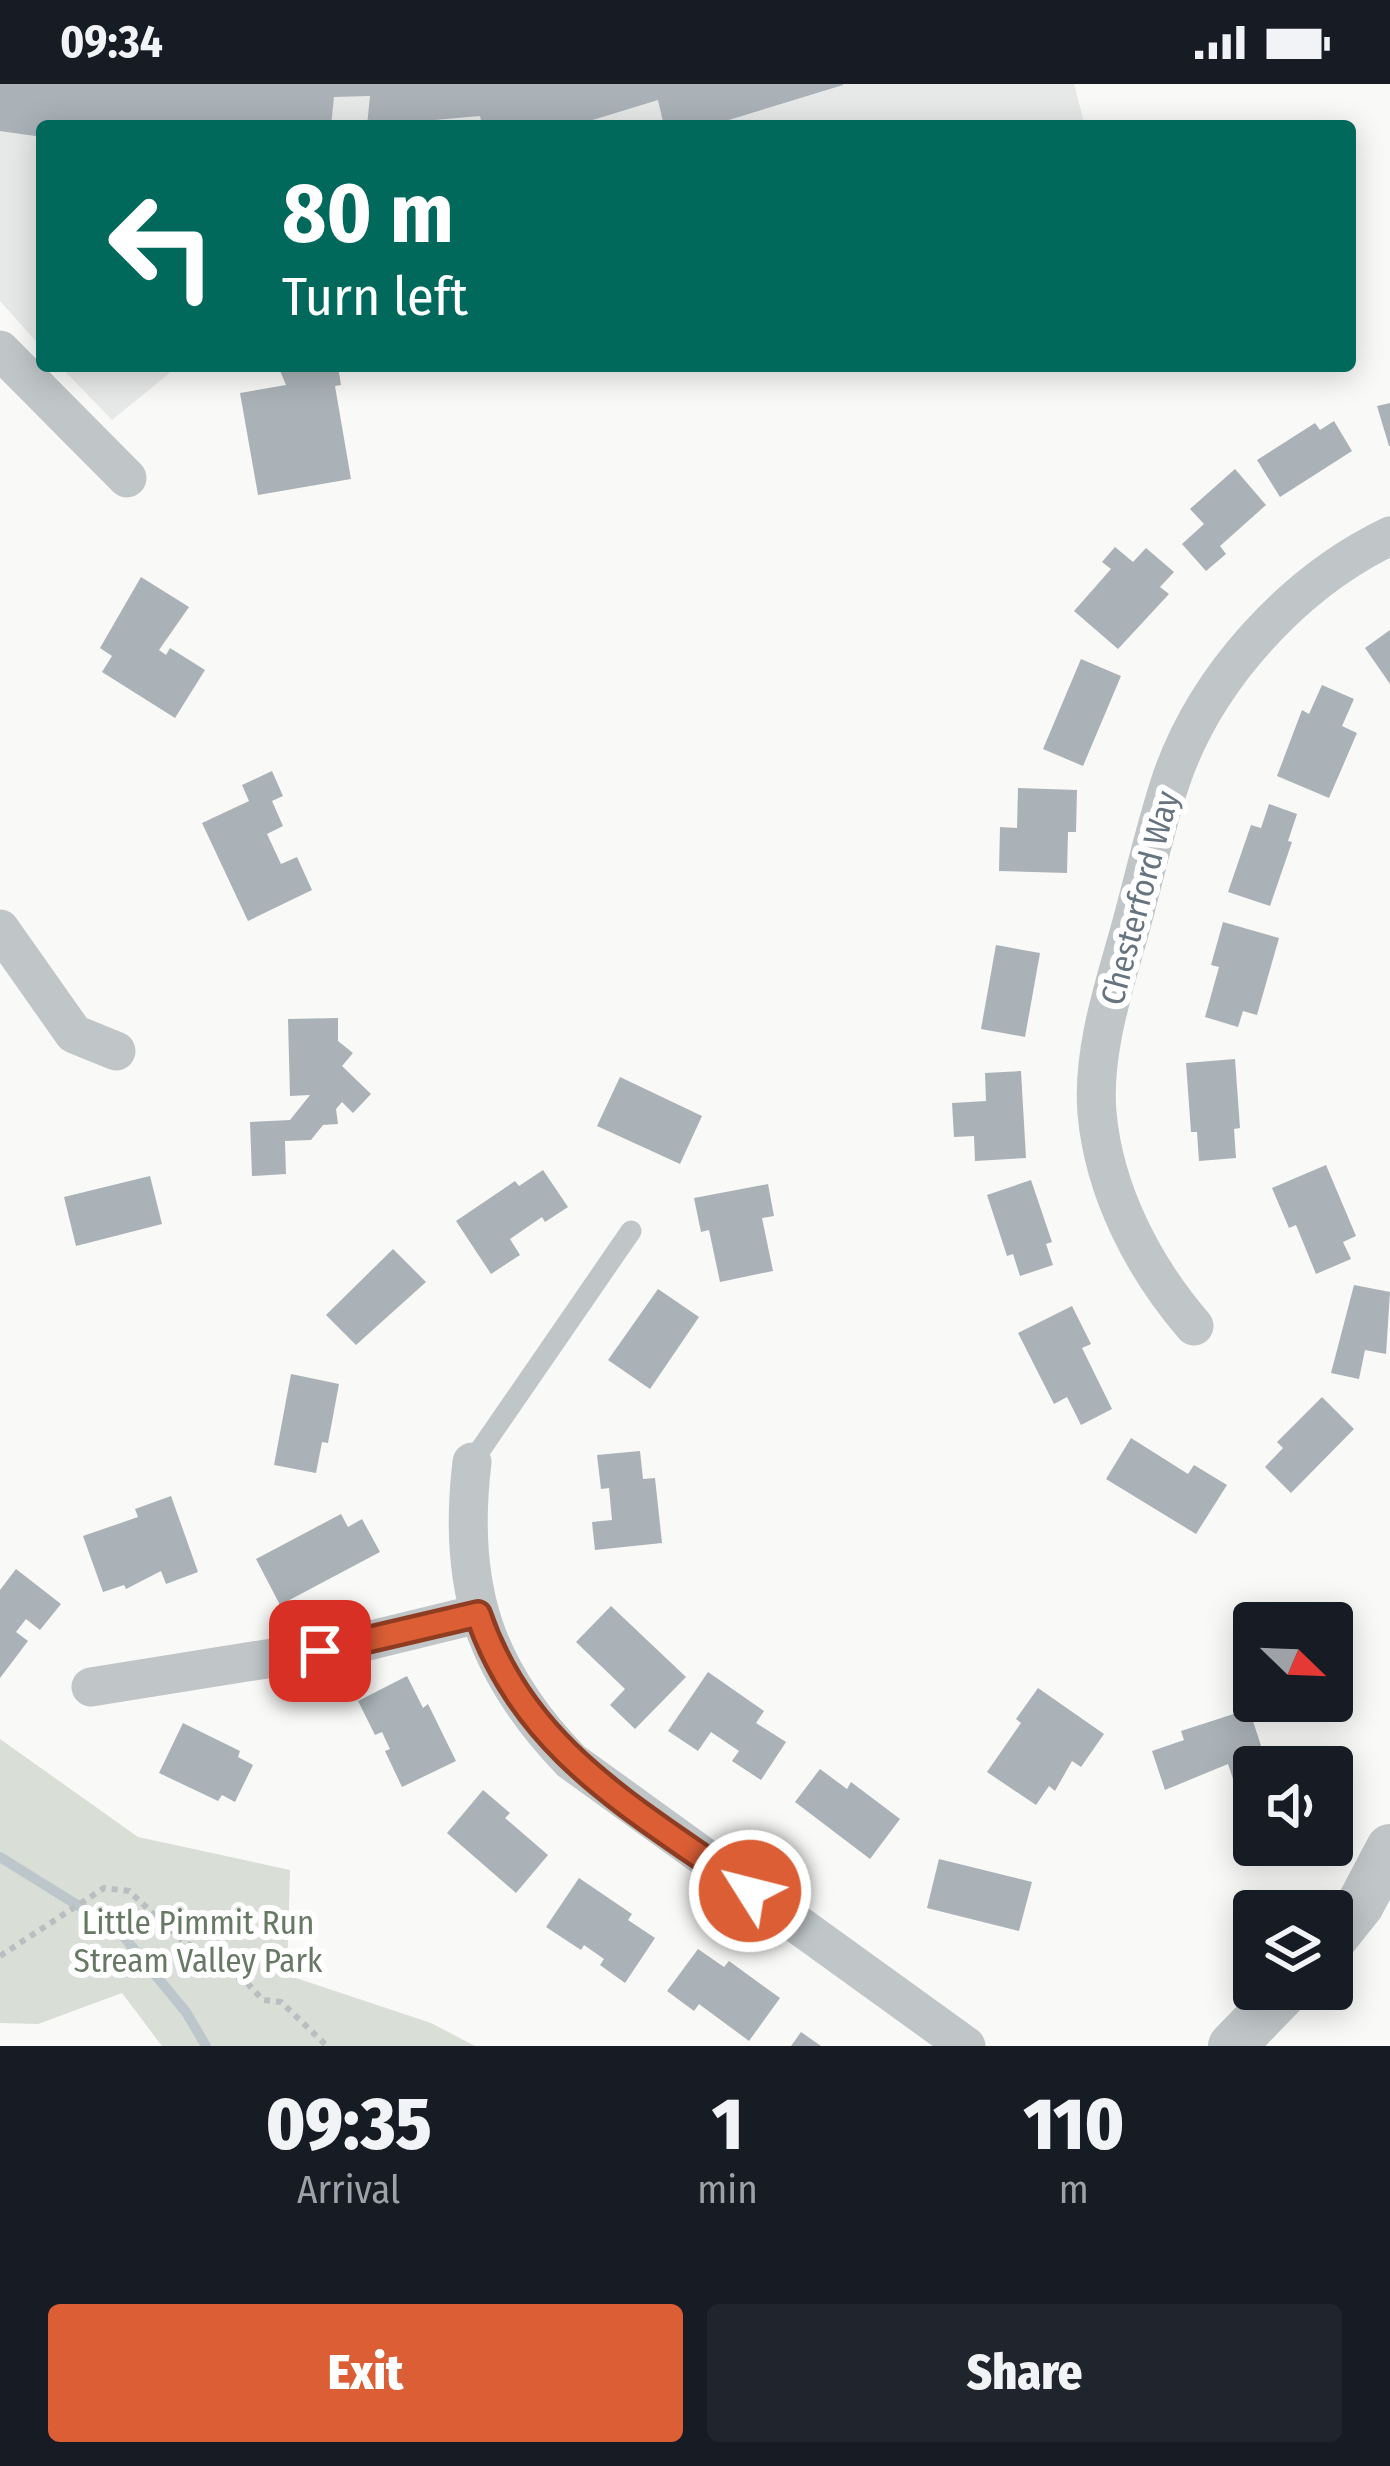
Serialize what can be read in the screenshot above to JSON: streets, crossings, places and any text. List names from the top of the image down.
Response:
{
  "streets": {
    "street": ["Chesterford Way"]
  },
  "parks": ["Little Pimmit Run Stream Valley Park"],
  "north": "bottom right",
  "page": {
    "status": "09:34",
    "turn": ["80 m", "Turn left"],
    "eta": [
      "09:35",
      "Arrival",
      "1",
      "min",
      "110",
      "m"
    ],
    "buttons": ["Exit", "Share"]
  }
}
